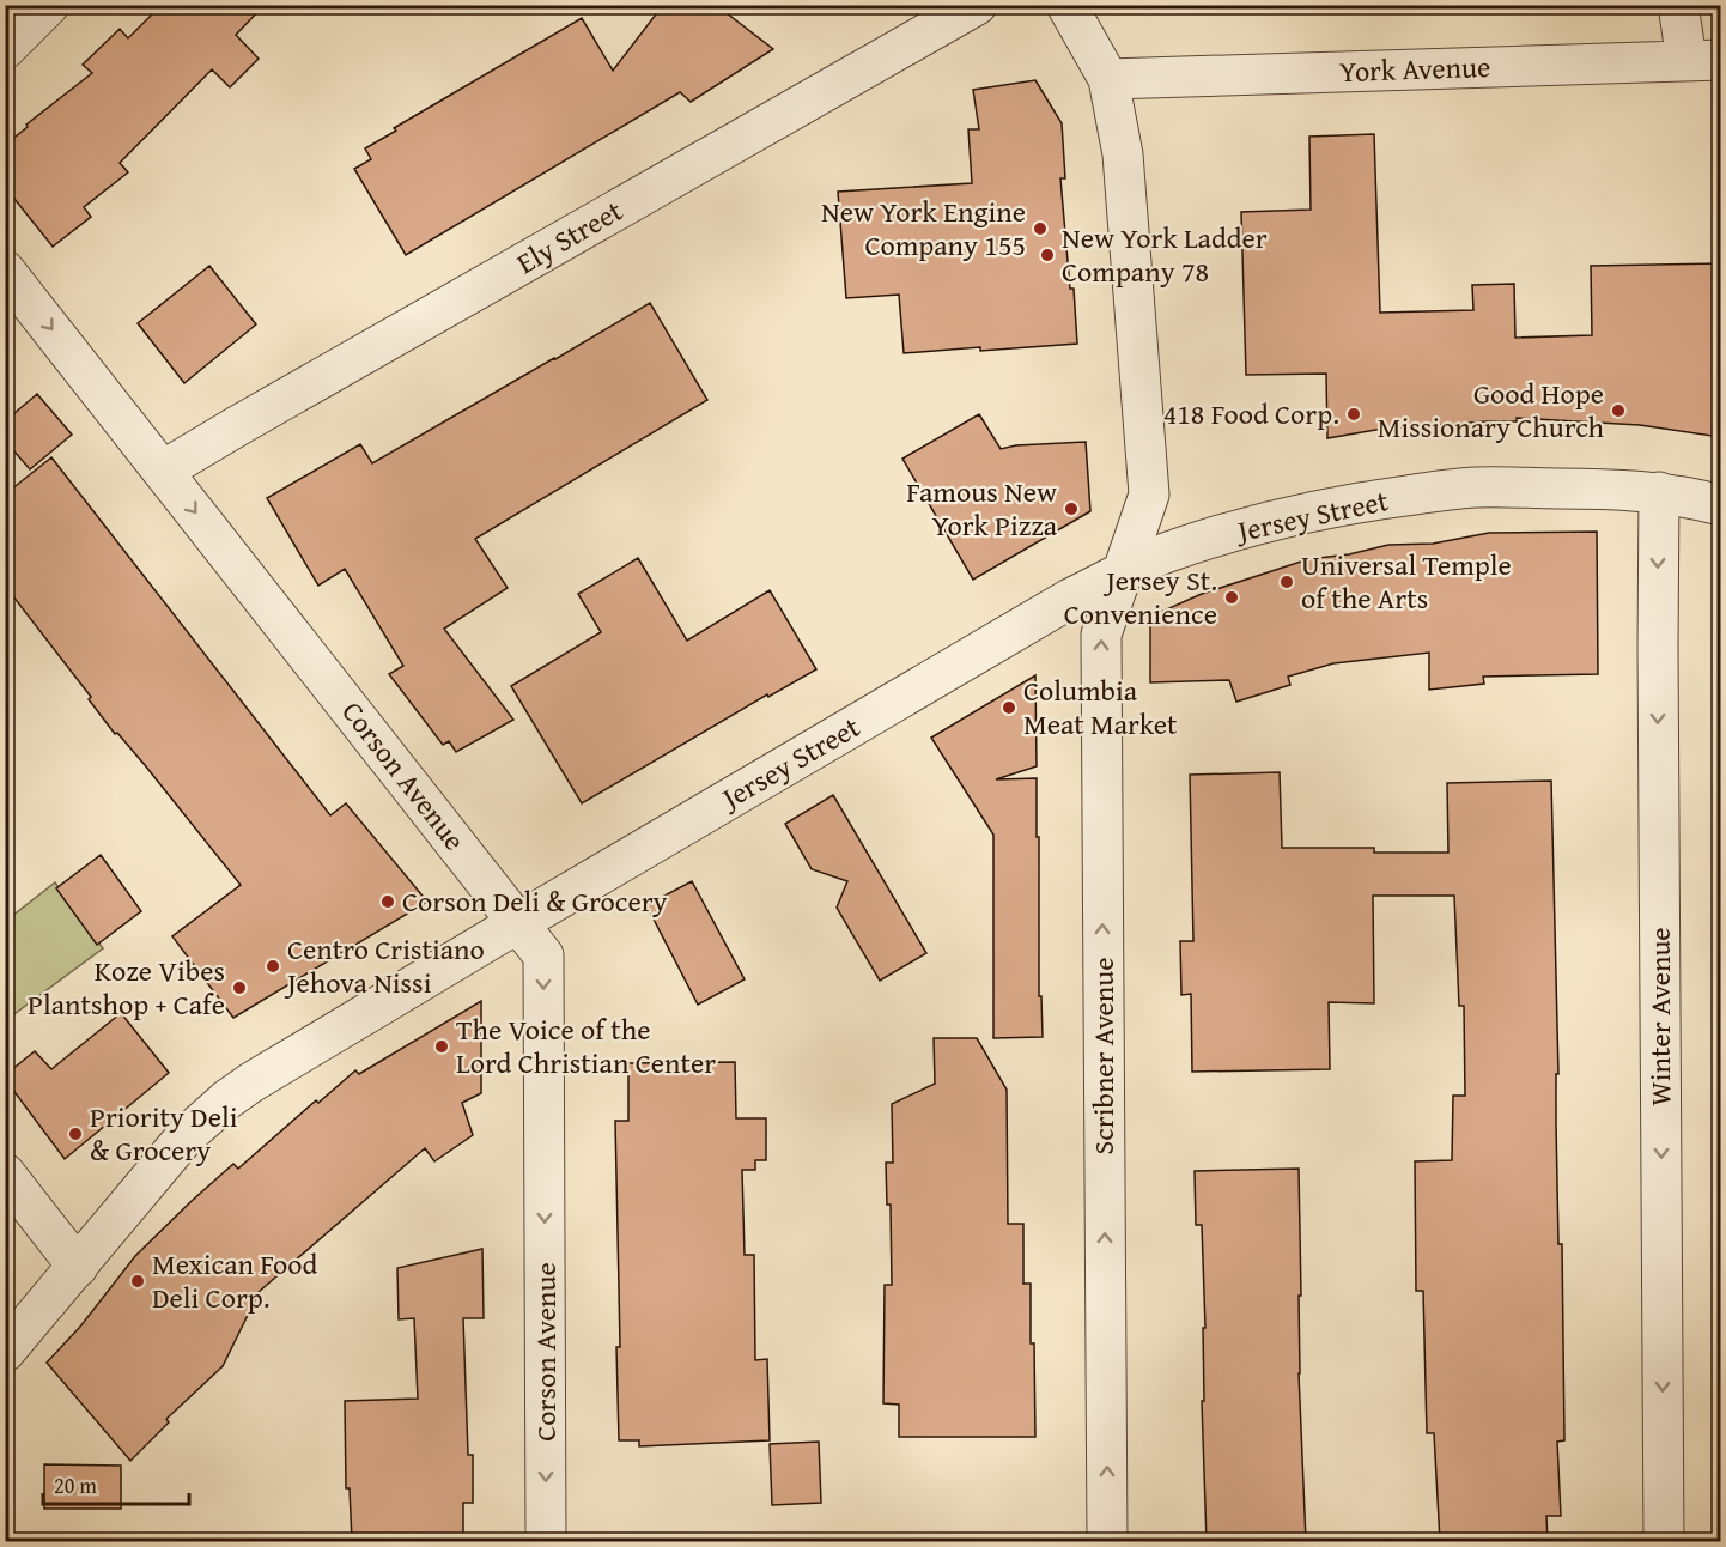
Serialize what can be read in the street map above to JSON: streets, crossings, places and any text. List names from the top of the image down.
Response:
{
  "streets": {
    "street": [
      "York Avenue",
      "Ely Street",
      "Jersey Street",
      "Corson Avenue",
      "Winter Avenue",
      "Scribner Avenue"
    ]
  },
  "crossings": [
    ["York Avenue", "Scribner Avenue"],
    ["Ely Street", "Corson Avenue"],
    ["Jersey Street", "Corson Avenue"],
    ["Jersey Street", "Winter Avenue"],
    ["Jersey Street", "Scribner Avenue"]
  ],
  "one_way": ["Corson Avenue", "Winter Avenue", "Scribner Avenue"],
  "places": [
    "New York Engine Company 155",
    "New York Ladder Company 78",
    "Good Hope Missionary Church",
    "418 Food Corp.",
    "Famous New York Pizza",
    "Universal Temple of the Arts",
    "Jersey St. Convenience",
    "Columbia Meat Market",
    "Corson Deli & Grocery",
    "Centro Cristiano Jehova Nissi",
    "Koze Vibes Plantshop + Cafe",
    "The Voice of the Lord Christian Center",
    "Priority Deli & Grocery",
    "Mexican Food Deli Corp."
  ],
  "scale_bar": "20 m"
}
